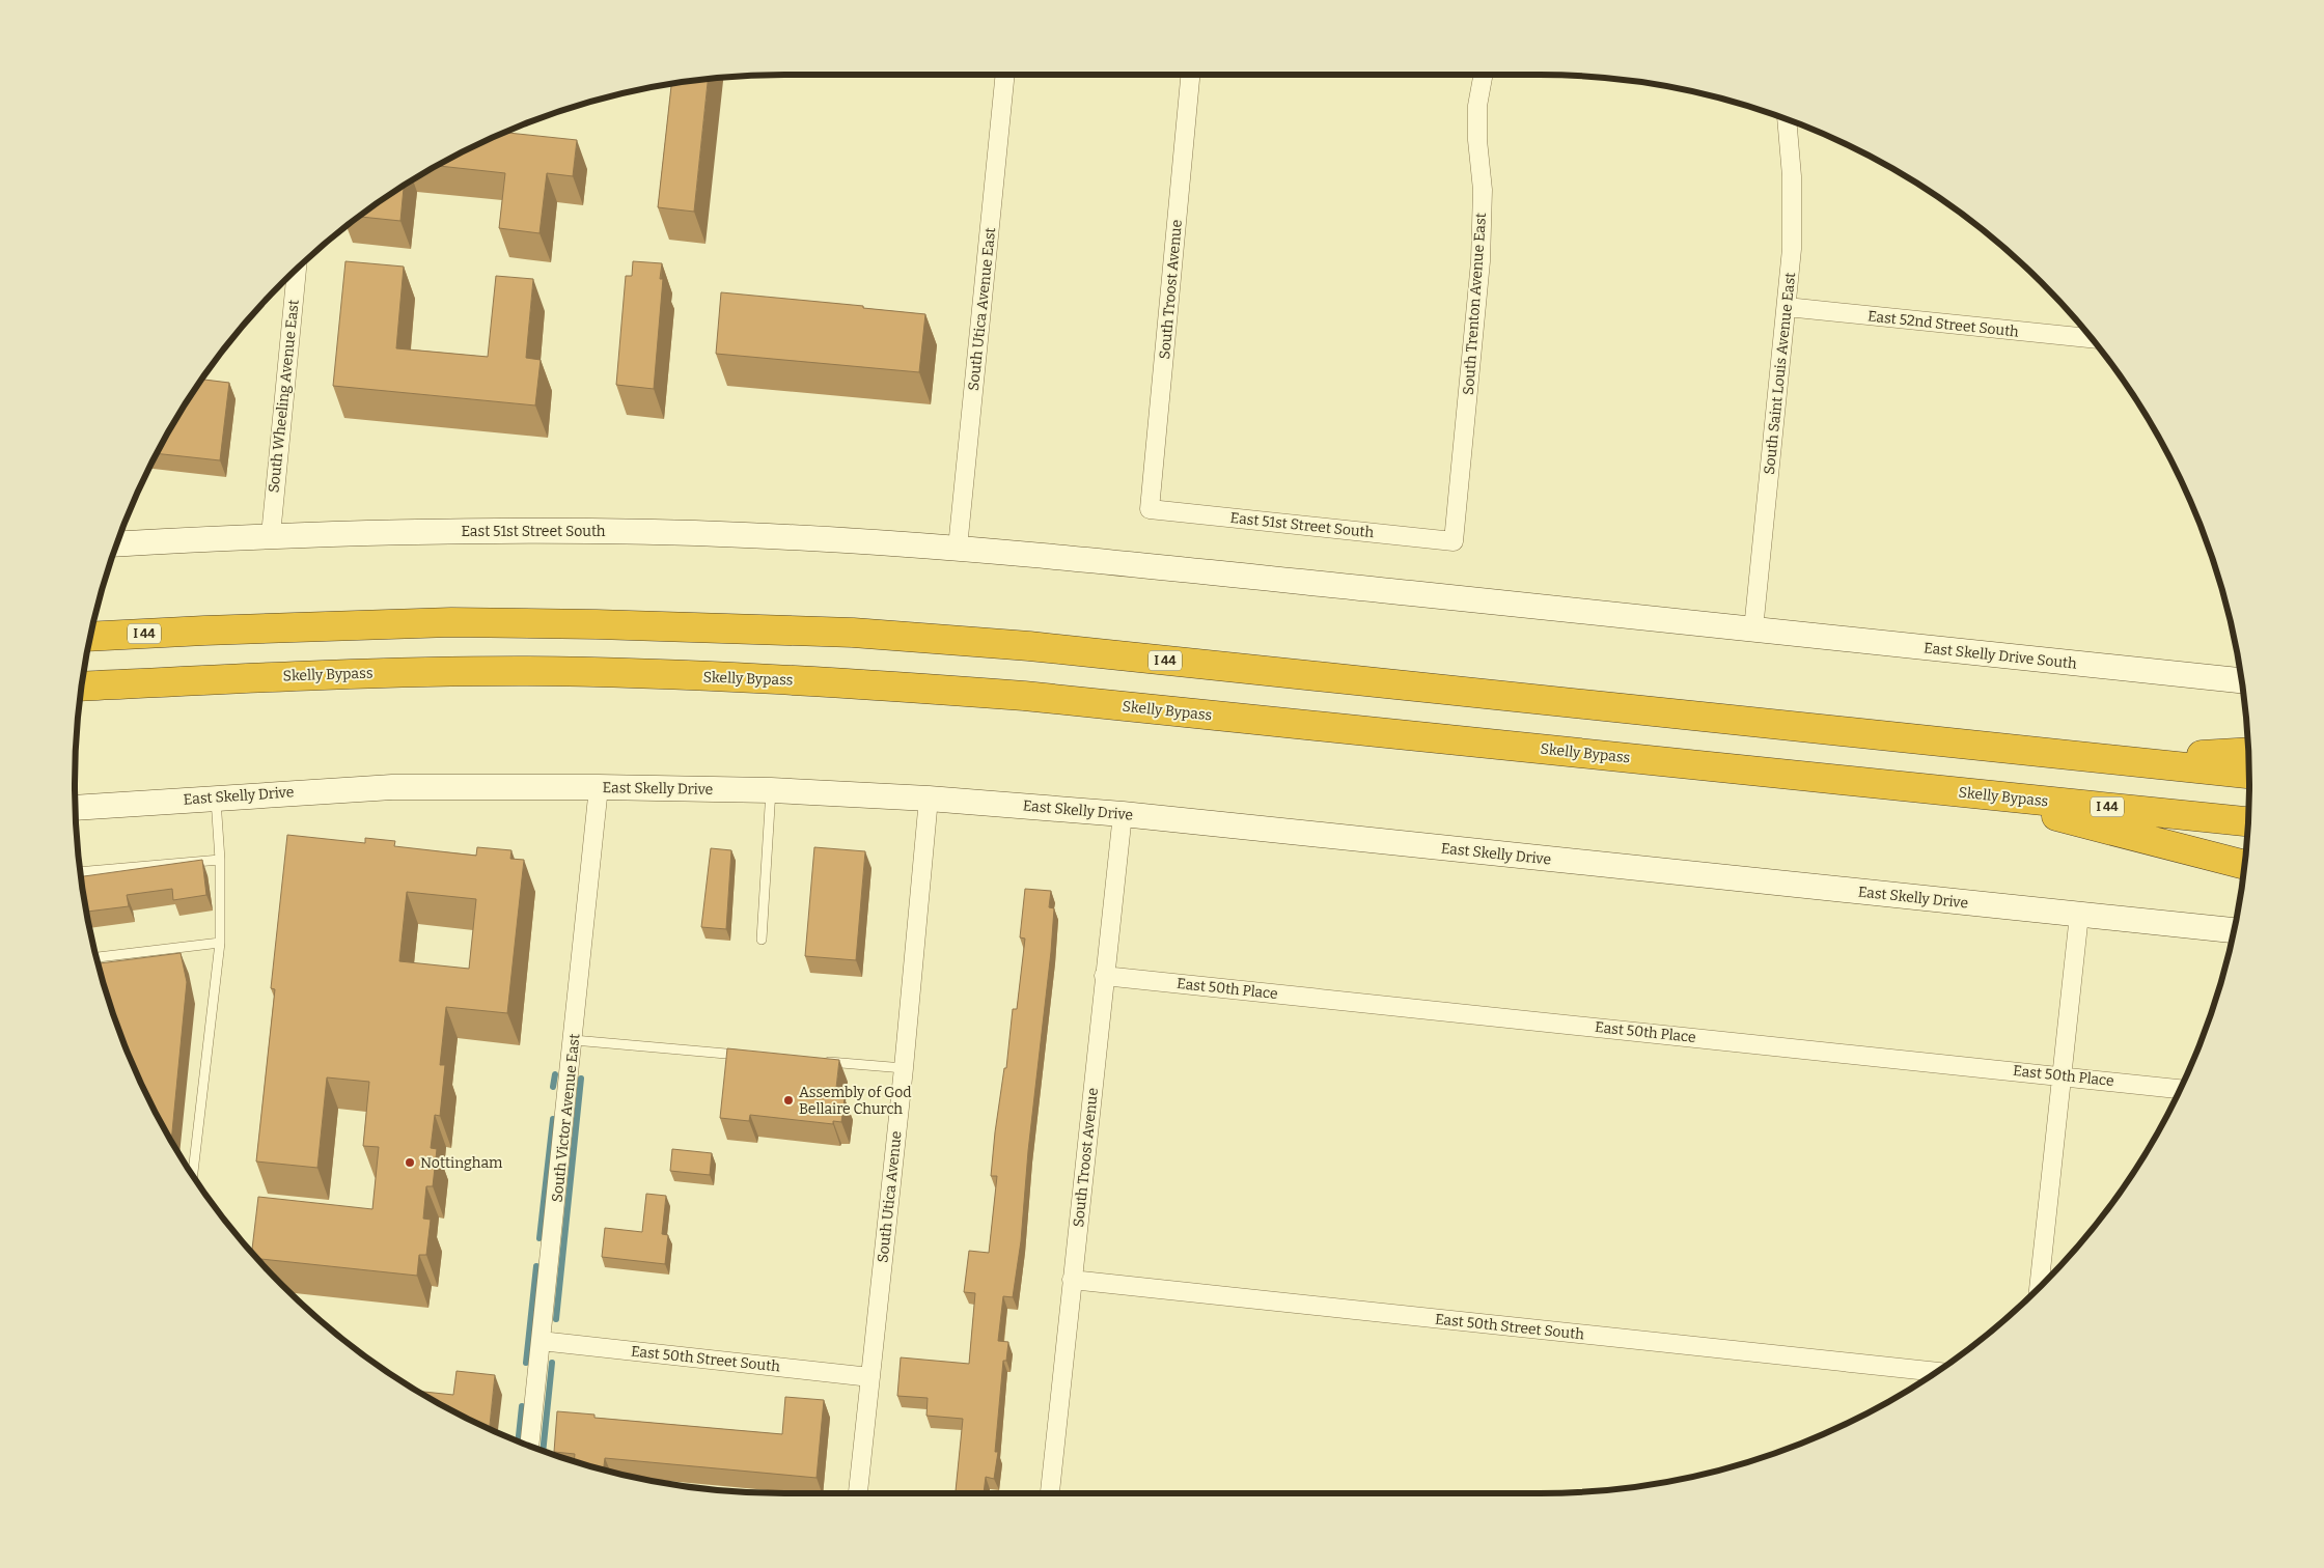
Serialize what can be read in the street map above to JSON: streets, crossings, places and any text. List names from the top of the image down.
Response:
{
  "streets": {
    "highway": ["I 44", "Skelly Bypass"],
    "main road": ["East 51st Street South", "East Skelly Drive South", "East Skelly Drive"],
    "street": [
      "South Troost Avenue",
      "South Trenton Avenue East",
      "South Utica Avenue East",
      "East 52nd Street South",
      "South Saint Louis Avenue East",
      "South Wheeling Avenue East",
      "East 50th Place",
      "South Victor Avenue East",
      "South Utica Avenue",
      "East 50th Street South"
    ]
  },
  "crossings": [
    ["South Troost Avenue", "East 51st Street South"],
    ["South Troost Avenue", "East Skelly Drive"],
    ["South Troost Avenue", "East 50th Place"],
    ["South Troost Avenue", "East 50th Street South"],
    ["South Trenton Avenue East", "East 51st Street South"],
    ["South Utica Avenue East", "East 51st Street South"],
    ["East 52nd Street South", "South Saint Louis Avenue East"],
    ["South Saint Louis Avenue East", "East Skelly Drive South"],
    ["South Wheeling Avenue East", "East 51st Street South"],
    ["East Skelly Drive", "South Victor Avenue East"],
    ["East Skelly Drive", "South Utica Avenue"],
    ["South Victor Avenue East", "East 50th Street South"],
    ["South Utica Avenue", "East 50th Street South"]
  ],
  "places": ["Assembly of God Bellaire Church", "Nottingham"]
}
